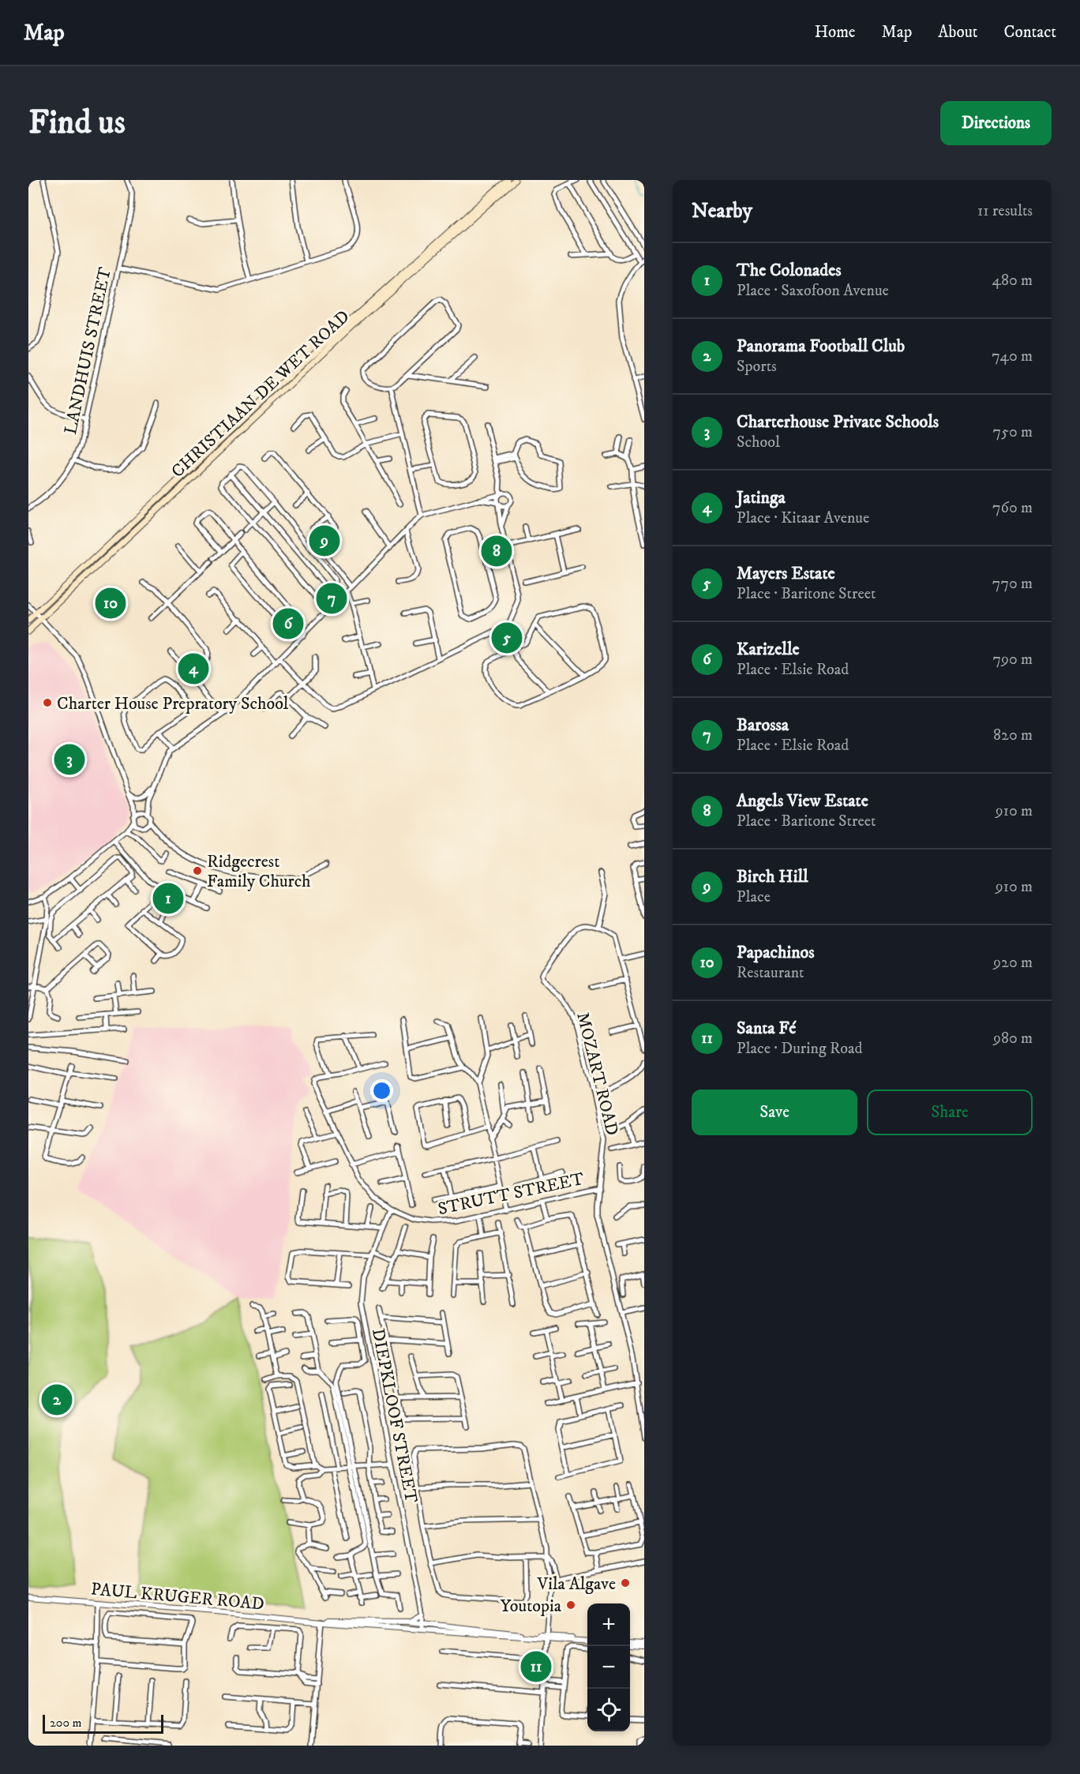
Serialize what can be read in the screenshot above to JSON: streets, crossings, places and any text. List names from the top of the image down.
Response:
{
  "streets": {
    "main road": ["CHRISTIAAN DE WET ROAD"],
    "street": [
      "LANDHUIS STREET",
      "MOZART ROAD",
      "STRUTT STREET",
      "DIEPKLOOF STREET",
      "PAUL KRUGER ROAD"
    ]
  },
  "crossings": [
    ["MOZART ROAD", "STRUTT STREET"],
    ["STRUTT STREET", "DIEPKLOOF STREET"],
    ["DIEPKLOOF STREET", "PAUL KRUGER ROAD"]
  ],
  "places": [
    "Charter House Prepratory School",
    "Ridgecrest Family Church",
    "Vila Algave",
    "Youtopia"
  ],
  "scale_bar": "200 m",
  "page": {
    "header": "Map",
    "nav": [
      "Home",
      "Map",
      "About",
      "Contact"
    ],
    "buttons": [
      "Directions",
      ["Save", "Share"]
    ],
    "title": "Find us",
    "heading": ["Nearby", "11 results"],
    "list": [
      {
        "mark": "1",
        "name": "The Colonades",
        "note": "Place · Saxofoon Avenue",
        "value": "480 m"
      },
      {
        "mark": "2",
        "name": "Panorama Football Club",
        "note": "Sports",
        "value": "740 m"
      },
      {
        "mark": "3",
        "name": "Charterhouse Private Schools",
        "note": "School",
        "value": "750 m"
      },
      {
        "mark": "4",
        "name": "Jatinga",
        "note": "Place · Kitaar Avenue",
        "value": "760 m"
      },
      {
        "mark": "5",
        "name": "Mayers Estate",
        "note": "Place · Baritone Street",
        "value": "770 m"
      },
      {
        "mark": "6",
        "name": "Karizelle",
        "note": "Place · Elsie Road",
        "value": "790 m"
      },
      {
        "mark": "7",
        "name": "Barossa",
        "note": "Place · Elsie Road",
        "value": "820 m"
      },
      {
        "mark": "8",
        "name": "Angels View Estate",
        "note": "Place · Baritone Street",
        "value": "910 m"
      },
      {
        "mark": "9",
        "name": "Birch Hill",
        "note": "Place",
        "value": "910 m"
      },
      {
        "mark": "10",
        "name": "Papachinos",
        "note": "Restaurant",
        "value": "920 m"
      },
      {
        "mark": "11",
        "name": "Santa Fé",
        "note": "Place · During Road",
        "value": "980 m"
      }
    ],
    "pins": [
      "9",
      "8",
      "7",
      "10",
      "6",
      "5",
      "4",
      "3",
      "1",
      "2",
      "11"
    ],
    "map_buttons": ["+", "−"],
    "scale": "200 m"
  }
}
